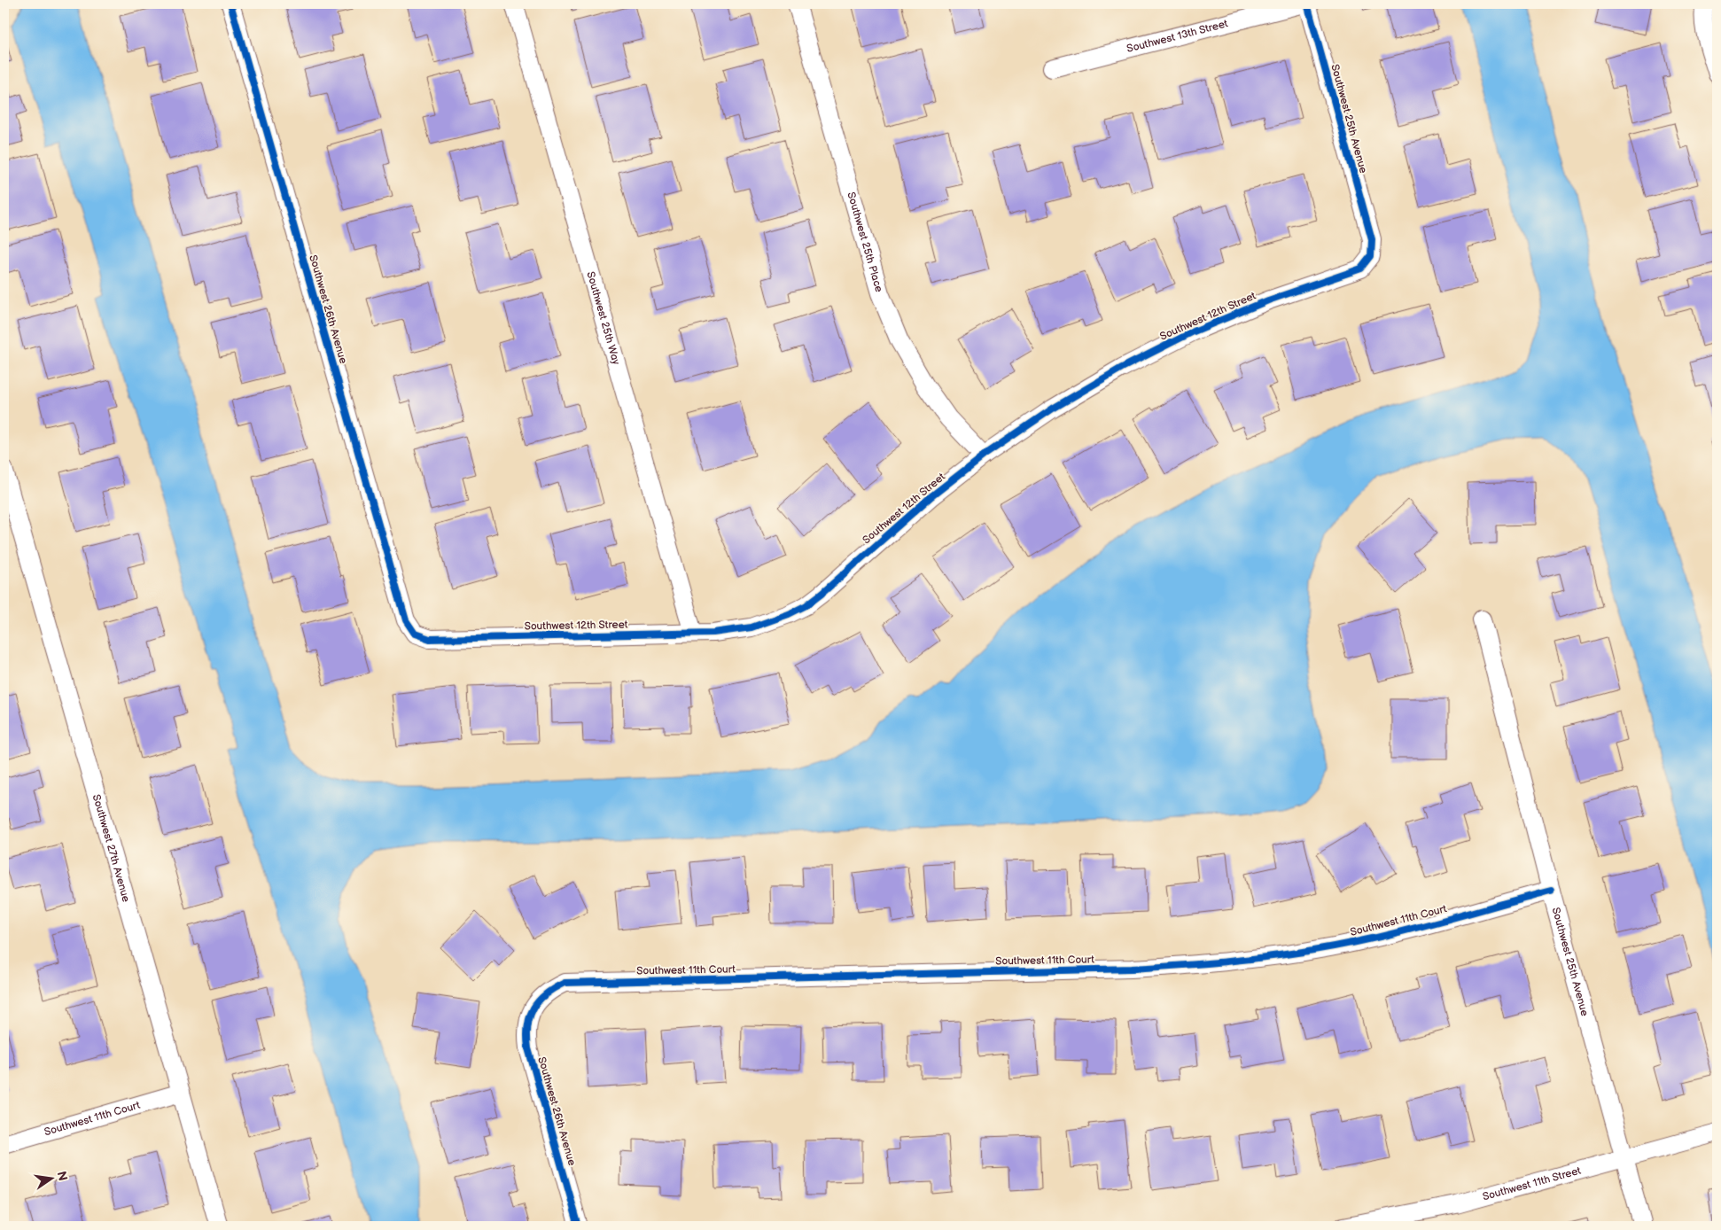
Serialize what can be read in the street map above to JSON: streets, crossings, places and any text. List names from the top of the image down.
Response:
{
  "streets": {
    "street": [
      "Southwest 13th Street",
      "Southwest 25th Avenue",
      "Southwest 25th Place",
      "Southwest 26th Avenue",
      "Southwest 12th Street",
      "Southwest 25th Way",
      "Southwest 27th Avenue",
      "Southwest 11th Court",
      "Southwest 11th Street"
    ]
  },
  "crossings": [
    ["Southwest 25th Avenue", "Southwest 12th Street"],
    ["Southwest 25th Avenue", "Southwest 11th Court"],
    ["Southwest 25th Avenue", "Southwest 11th Street"],
    ["Southwest 25th Place", "Southwest 12th Street"],
    ["Southwest 26th Avenue", "Southwest 12th Street"],
    ["Southwest 26th Avenue", "Southwest 11th Court"],
    ["Southwest 12th Street", "Southwest 25th Way"],
    ["Southwest 27th Avenue", "Southwest 11th Court"]
  ],
  "north": "right"
}
